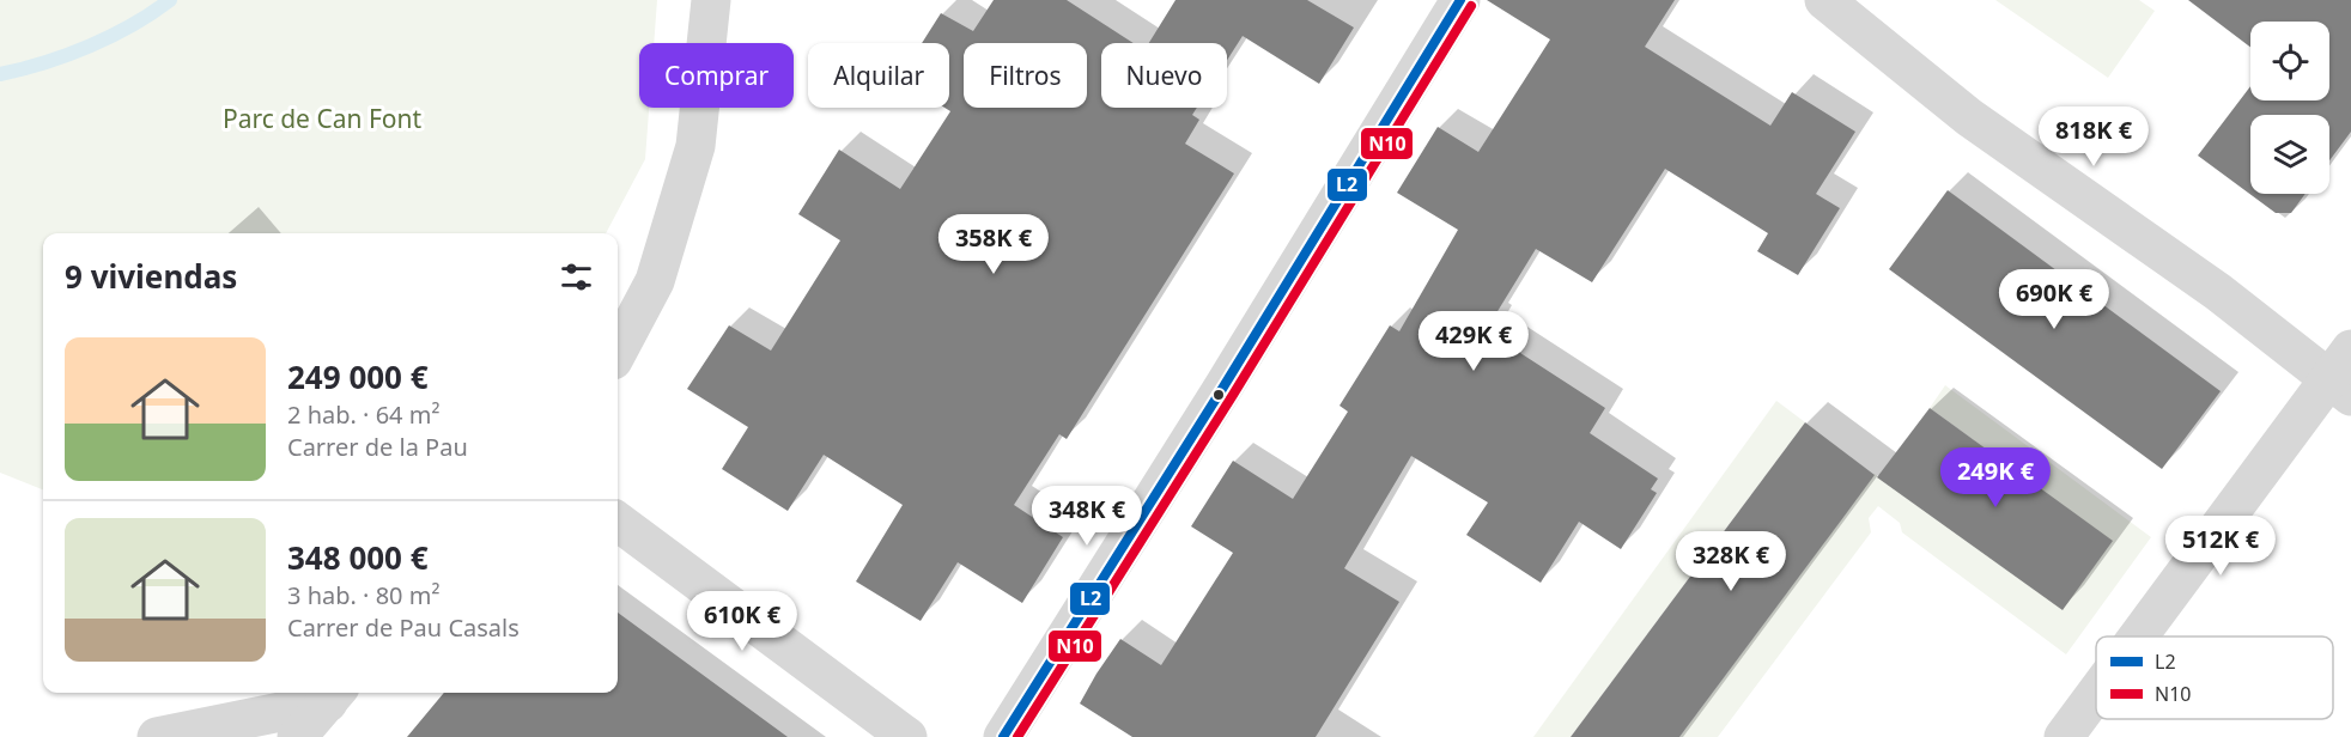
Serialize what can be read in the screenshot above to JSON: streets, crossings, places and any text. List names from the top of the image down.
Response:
{
  "parks": ["Parc de Can Font"],
  "lines": ["transit line L2", "transit line N10"],
  "legend": ["L2", "N10"],
  "page": {
    "chip": [
      "Comprar",
      "Alquilar",
      "Filtros",
      "Nuevo"
    ],
    "price": [
      "818K €",
      "358K €",
      "690K €",
      "429K €",
      "249K €",
      "348K €",
      "512K €",
      "328K €",
      "610K €"
    ],
    "heading": "9 viviendas",
    "list": [
      {
        "name": "249 000 €",
        "note": "2 hab. · 64 m² · Carrer de la Pau"
      },
      {
        "name": "348 000 €",
        "note": "3 hab. · 80 m² · Carrer de Pau Casals"
      }
    ]
  }
}
